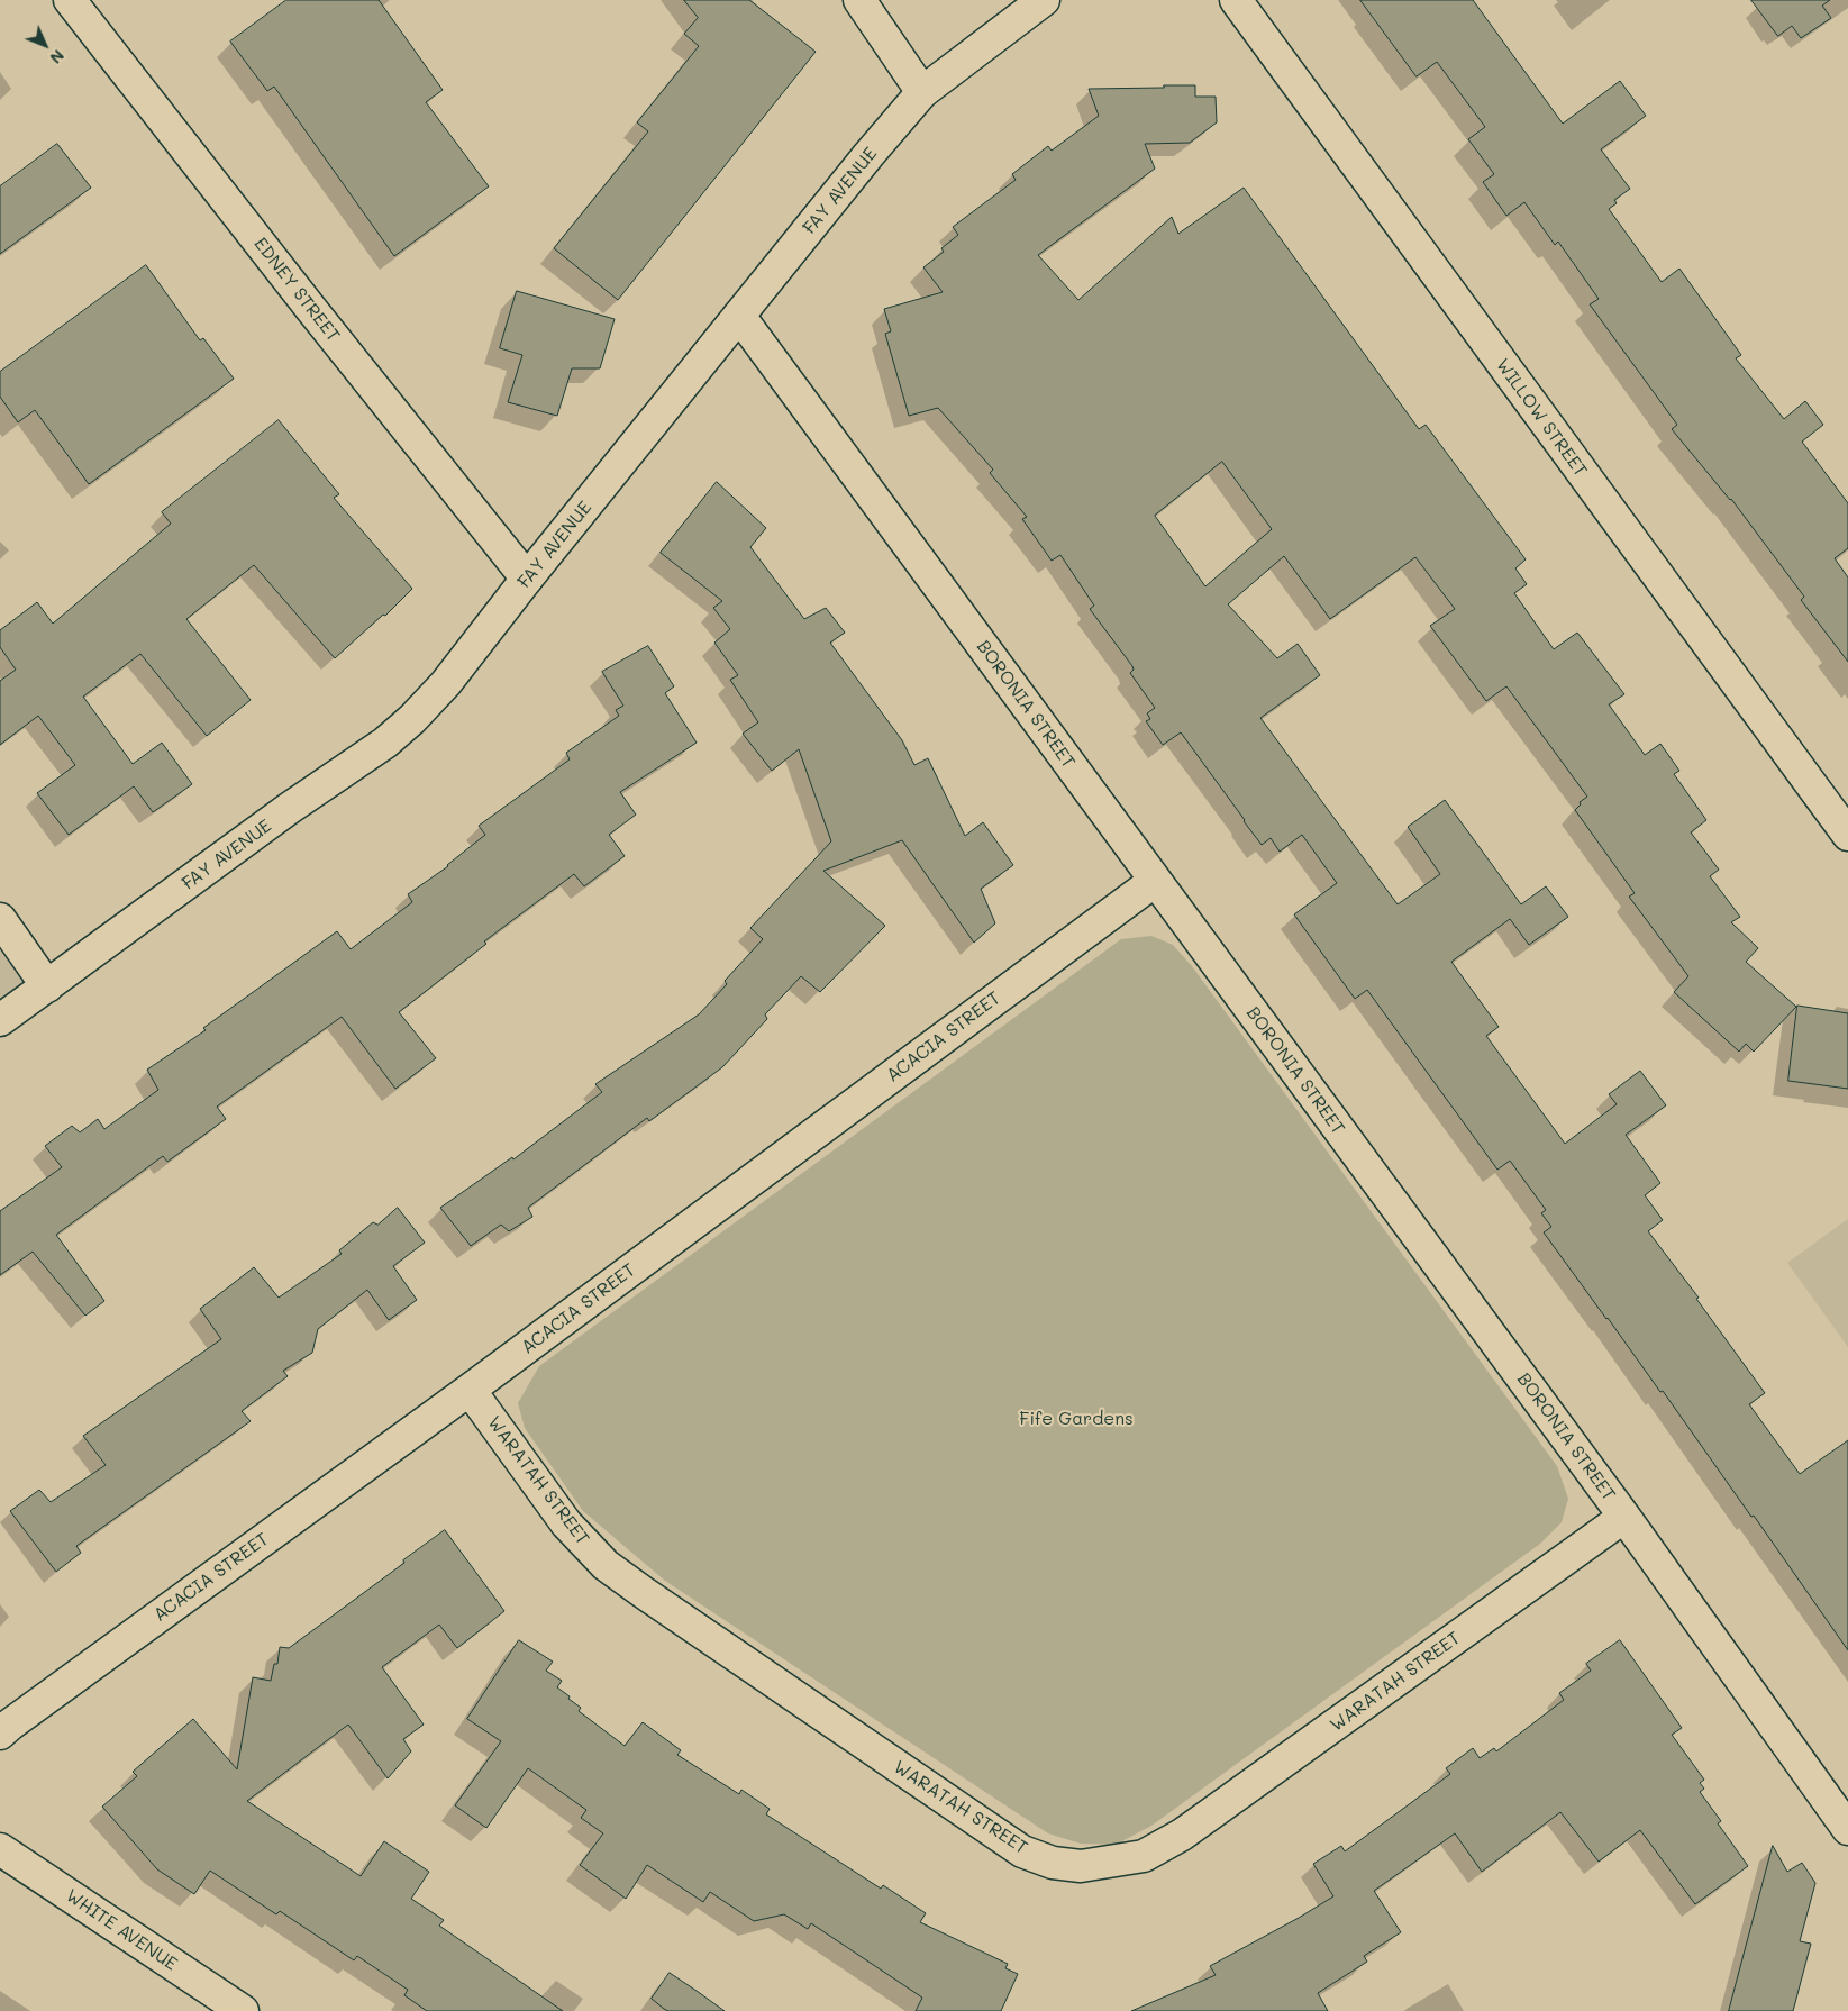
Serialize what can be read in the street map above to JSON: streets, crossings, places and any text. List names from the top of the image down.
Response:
{
  "streets": {
    "street": [
      "FAY AVENUE",
      "EDNEY STREET",
      "WILLOW STREET",
      "BORONIA STREET",
      "ACACIA STREET",
      "WARATAH STREET",
      "WHITE AVENUE"
    ]
  },
  "crossings": [
    ["FAY AVENUE", "EDNEY STREET"],
    ["FAY AVENUE", "BORONIA STREET"],
    ["BORONIA STREET", "ACACIA STREET"],
    ["BORONIA STREET", "WARATAH STREET"],
    ["ACACIA STREET", "WARATAH STREET"]
  ],
  "parks": ["Fife Gardens"],
  "north": "bottom right"
}
